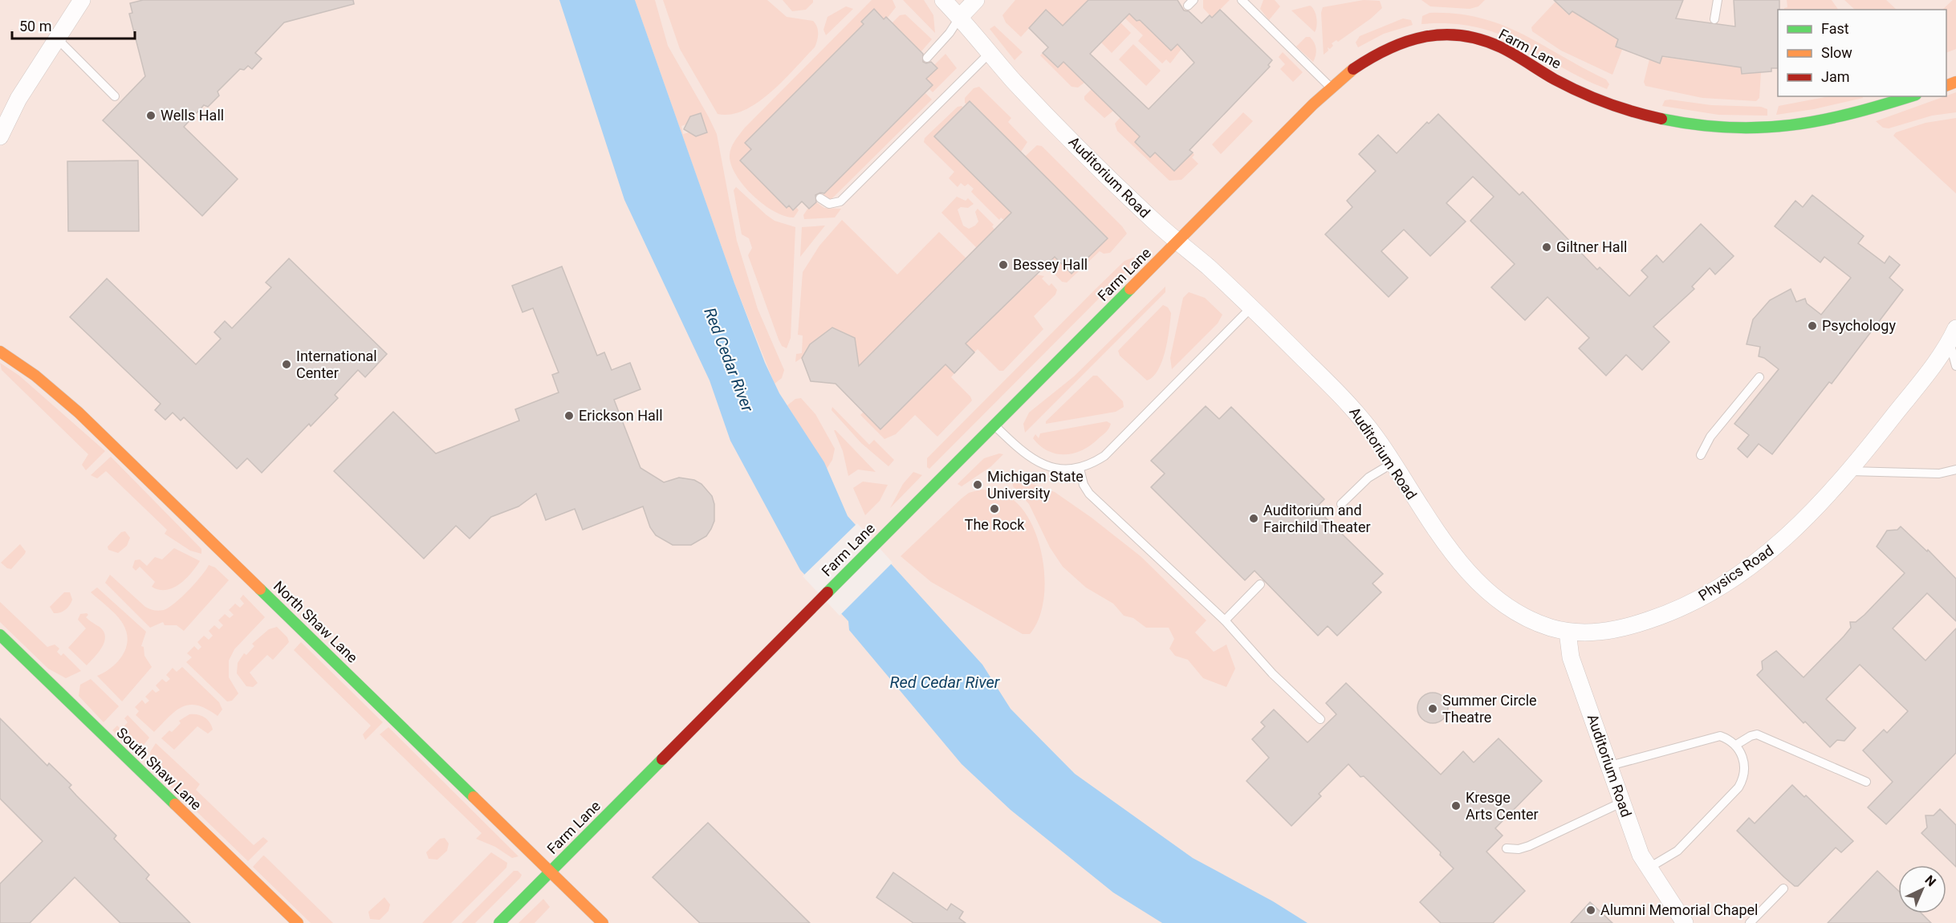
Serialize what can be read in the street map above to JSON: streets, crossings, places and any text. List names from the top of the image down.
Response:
{
  "streets": {
    "street": [
      "Farm Lane",
      "Auditorium Road",
      "Physics Road",
      "North Shaw Lane",
      "South Shaw Lane"
    ]
  },
  "crossings": [
    ["Farm Lane", "Auditorium Road"],
    ["Farm Lane", "North Shaw Lane"],
    ["Auditorium Road", "Physics Road"]
  ],
  "water": ["Red Cedar River"],
  "places": [
    "Wells Hall",
    "Giltner Hall",
    "Bessey Hall",
    "Psychology",
    "International Center",
    "Erickson Hall",
    "Michigan State University",
    "The Rock",
    "Auditorium and Fairchild Theater",
    "Summer Circle Theatre",
    "Kresge Arts Center",
    "Alumni Memorial Chapel"
  ],
  "legend": ["Fast", "Slow", "Jam"],
  "scale_bar": "50 m",
  "north": "top right"
}
